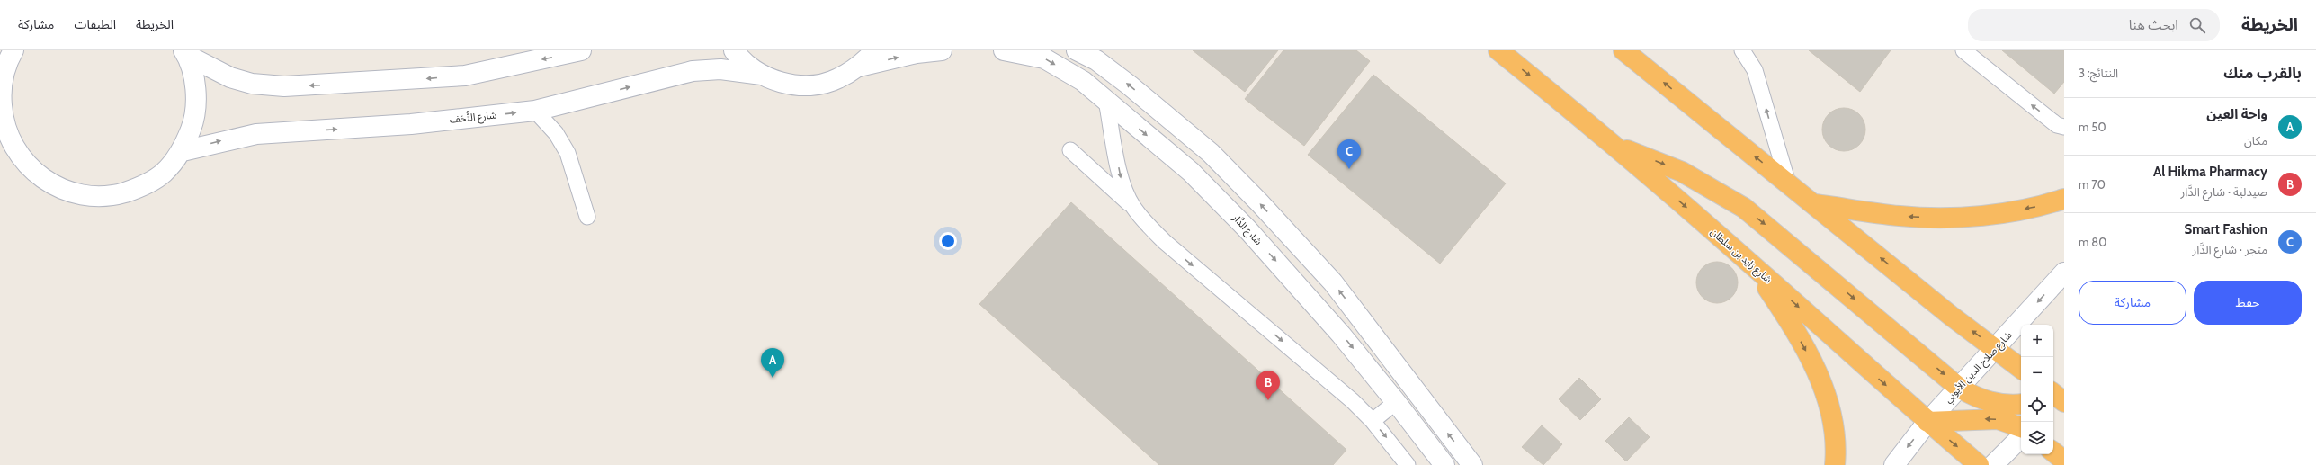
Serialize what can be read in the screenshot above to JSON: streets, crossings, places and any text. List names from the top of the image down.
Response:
{
  "streets": {
    "highway": ["شارع زايد بن سلطان"],
    "street": ["شارع التُّحَف", "شارع الدَّار", "شارع صلاح الدين الأيوبي"]
  },
  "crossings": [
    ["شارع زايد بن سلطان", "شارع صلاح الدين الأيوبي"]
  ],
  "one_way": ["شارع صلاح الدين الأيوبي"],
  "page": {
    "header": "الخريطة",
    "search": "ابحث هنا",
    "nav": ["الخريطة", "الطبقات", "مشاركة"],
    "heading": ["بالقرب منك", "النتائج: 3"],
    "list": [
      {
        "mark": "A",
        "name": "واحة العين",
        "note": "مكان",
        "value": "50 m"
      },
      {
        "mark": "B",
        "name": "Al Hikma Pharmacy",
        "note": "صيدلية · شارع الدَّار",
        "value": "70 m"
      },
      {
        "mark": "C",
        "name": "Smart Fashion",
        "note": "متجر · شارع الدَّار",
        "value": "80 m"
      }
    ],
    "pins": ["C", "A", "B"],
    "buttons": ["حفظ", "مشاركة"],
    "map_buttons": ["+", "−"]
  }
}
